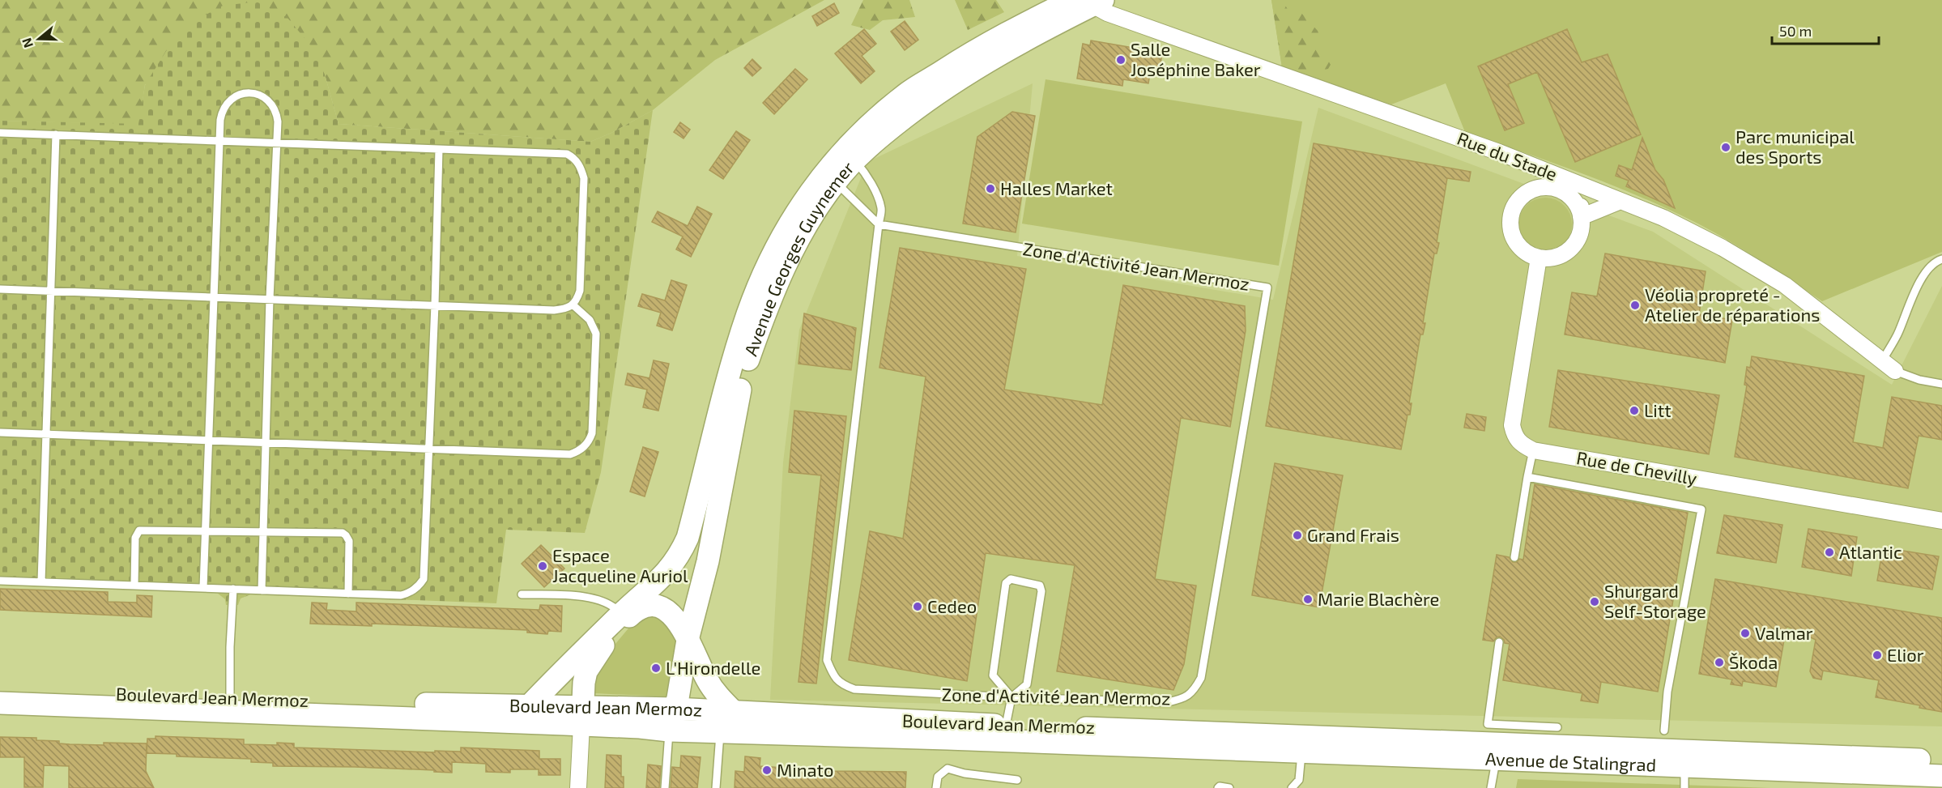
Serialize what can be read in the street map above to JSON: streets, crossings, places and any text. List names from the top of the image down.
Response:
{
  "streets": {
    "main road": ["Avenue Georges Guynemer", "Boulevard Jean Mermoz", "Avenue de Stalingrad"],
    "street": ["Rue du Stade", "Rue de Chevilly"],
    "lane": ["Zone d'Activité Jean Mermoz"]
  },
  "crossings": [
    ["Rue du Stade", "Avenue Georges Guynemer"],
    ["Avenue Georges Guynemer", "Zone d'Activité Jean Mermoz"],
    ["Avenue Georges Guynemer", "Boulevard Jean Mermoz"],
    ["Boulevard Jean Mermoz", "Avenue de Stalingrad"]
  ],
  "places": [
    "Salle Joséphine Baker",
    "Parc municipal des Sports",
    "Halles Market",
    "Véolia propreté - Atelier de réparations",
    "Litt",
    "Grand Frais",
    "Atlantic",
    "Espace Jacqueline Auriol",
    "Marie Blachère",
    "Shurgard Self-Storage",
    "Cedeo",
    "Valmar",
    "Elior",
    "Škoda",
    "L'Hirondelle",
    "Minato"
  ],
  "scale_bar": "50 m",
  "north": "left"
}
